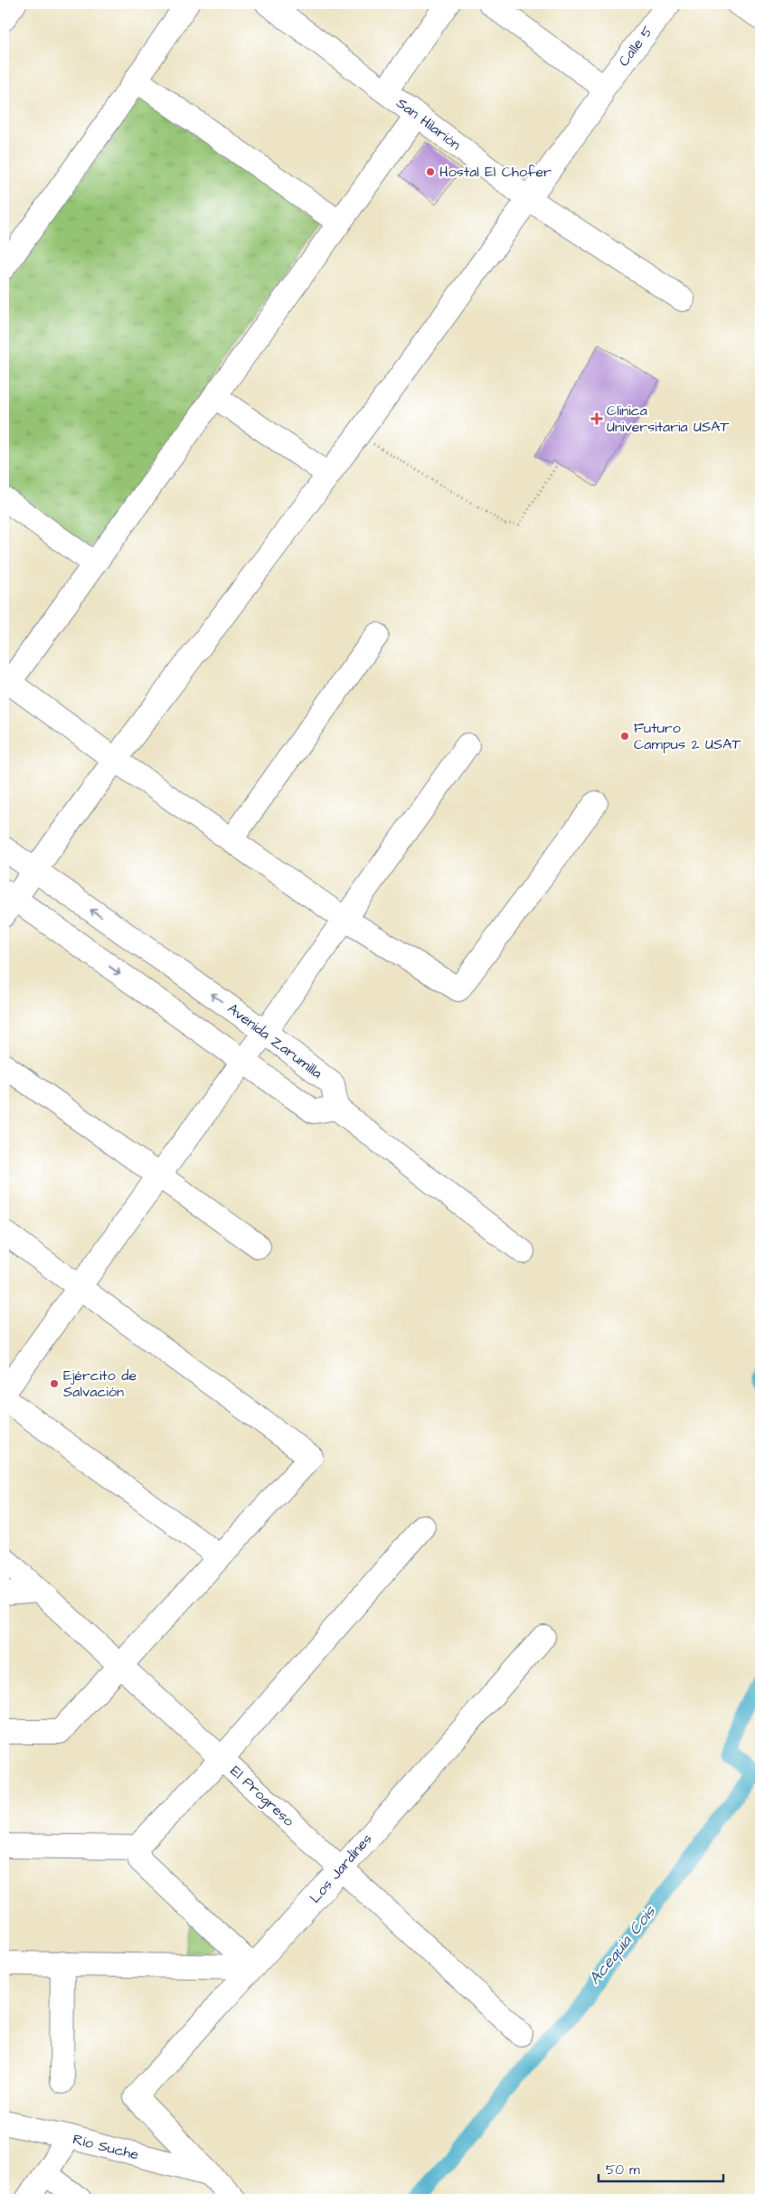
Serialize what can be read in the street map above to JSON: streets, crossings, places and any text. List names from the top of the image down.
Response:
{
  "streets": {
    "street": [
      "Calle 5",
      "San Hilarión",
      "Avenida Zarumilla",
      "El Progreso",
      "Los Jardínes",
      "Río Suche"
    ]
  },
  "crossings": [
    ["Calle 5", "San Hilarión"],
    ["Calle 5", "Avenida Zarumilla"],
    ["El Progreso", "Los Jardínes"],
    ["Los Jardínes", "Río Suche"]
  ],
  "water": ["Acequia Cois"],
  "places": {
    "other": ["Hostal El Chofer", "Futuro Campus 2 USAT", "Ejército de Salvación"],
    "health": ["Clinica Universitaria USAT"]
  },
  "scale_bar": "50 m"
}
